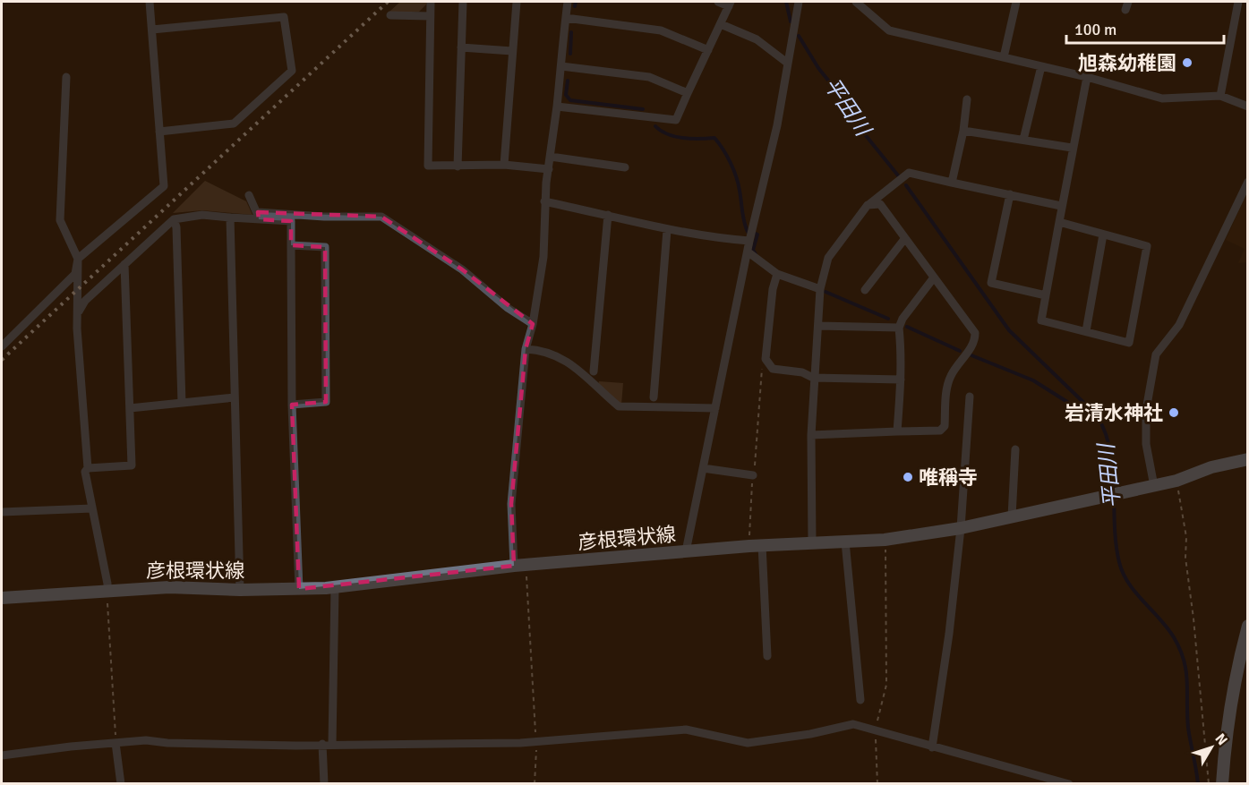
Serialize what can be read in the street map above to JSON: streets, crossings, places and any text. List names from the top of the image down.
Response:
{
  "streets": {
    "main road": ["彦根環状線"]
  },
  "water": ["平田川"],
  "places": ["旭森幼稚園", "岩清水神社", "唯稱寺"],
  "scale_bar": "100 m",
  "north": "top right"
}
